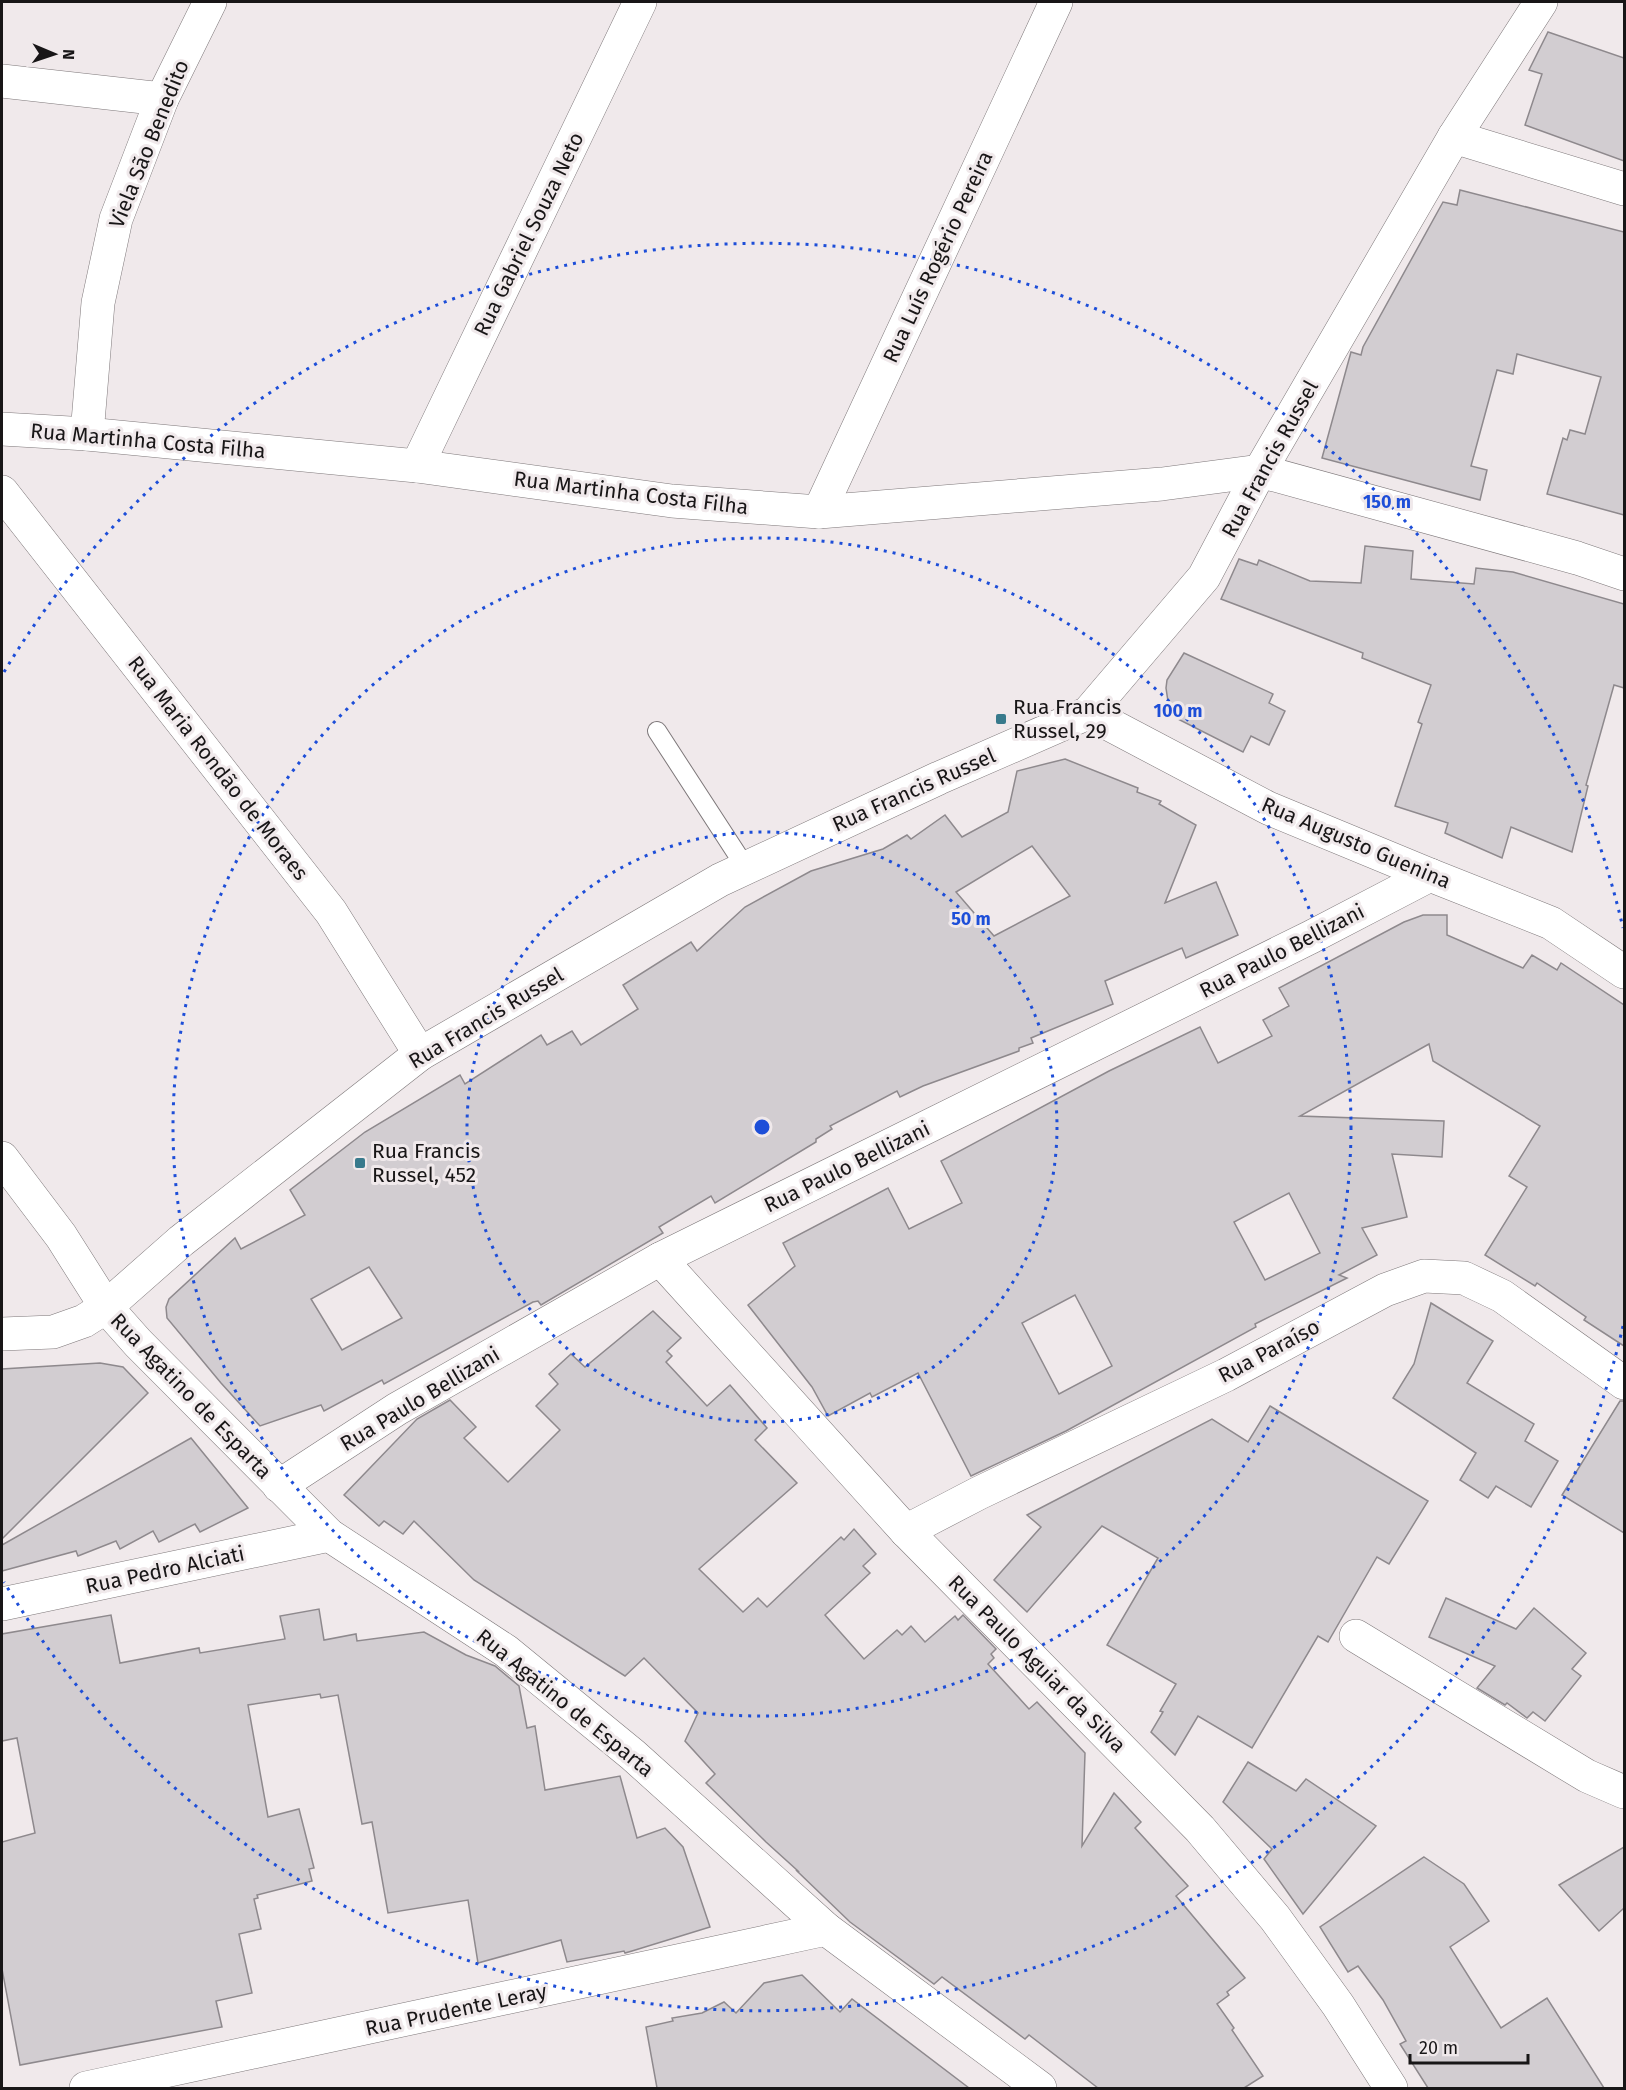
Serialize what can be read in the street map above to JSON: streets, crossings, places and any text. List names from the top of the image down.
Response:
{
  "streets": {
    "street": [
      "Viela São Benedito",
      "Rua Gabriel Souza Neto",
      "Rua Luís Rogério Pereira",
      "Rua Martinha Costa Filha",
      "Rua Francis Russel",
      "Rua Maria Rondão de Moraes",
      "Rua Augusto Guenina",
      "Rua Paulo Bellizani",
      "Rua Paraíso",
      "Rua Agatino de Esparta",
      "Rua Pedro Alciati",
      "Rua Paulo Aguiar da Silva",
      "Rua Prudente Leray"
    ]
  },
  "crossings": [
    ["Viela São Benedito", "Rua Martinha Costa Filha"],
    ["Rua Gabriel Souza Neto", "Rua Martinha Costa Filha"],
    ["Rua Luís Rogério Pereira", "Rua Martinha Costa Filha"],
    ["Rua Martinha Costa Filha", "Rua Francis Russel"],
    ["Rua Francis Russel", "Rua Maria Rondão de Moraes"],
    ["Rua Francis Russel", "Rua Augusto Guenina"],
    ["Rua Francis Russel", "Rua Agatino de Esparta"],
    ["Rua Augusto Guenina", "Rua Paulo Bellizani"],
    ["Rua Paulo Bellizani", "Rua Agatino de Esparta"],
    ["Rua Paulo Bellizani", "Rua Paulo Aguiar da Silva"],
    ["Rua Paraíso", "Rua Paulo Aguiar da Silva"],
    ["Rua Agatino de Esparta", "Rua Pedro Alciati"],
    ["Rua Agatino de Esparta", "Rua Prudente Leray"]
  ],
  "places": {
    "transit": ["Rua Francis Russel, 29", "Rua Francis Russel, 452"]
  },
  "scale_bar": "20 m",
  "north": "right",
  "rings": ["150 m", "100 m", "50 m"]
}
